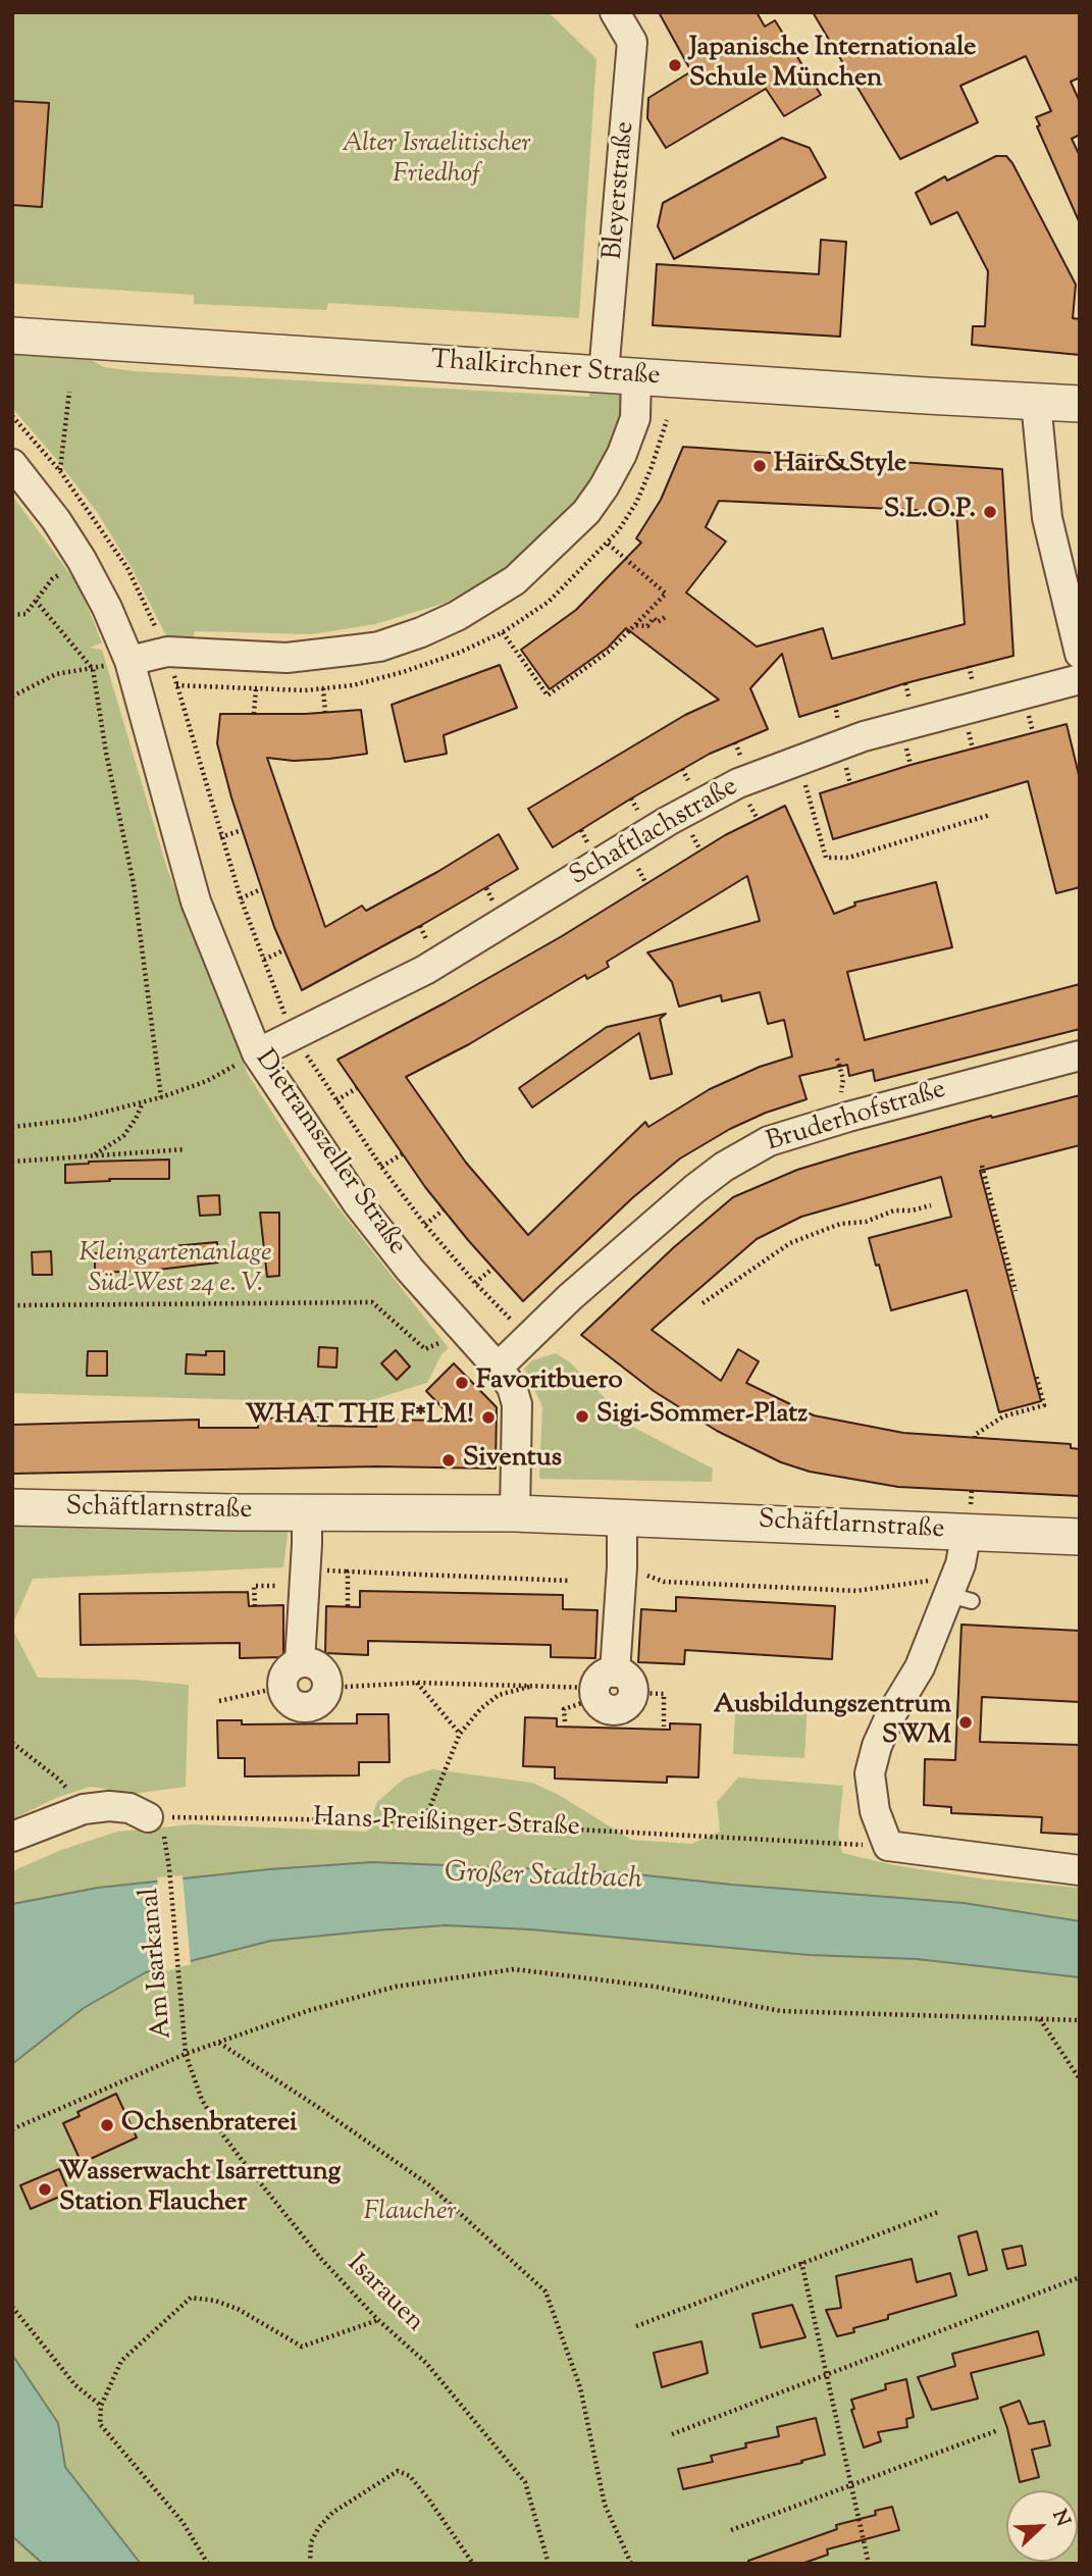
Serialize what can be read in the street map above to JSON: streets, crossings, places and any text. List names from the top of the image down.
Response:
{
  "streets": {
    "street": [
      "Bleyerstraße",
      "Thalkirchner Straße",
      "Schaftlachstraße",
      "Bruderhofstraße",
      "Dietramszeller Straße",
      "Schäftlarnstraße"
    ],
    "path": ["Hans-Preißinger-Straße", "Am Isarkanal", "Isarauen"]
  },
  "crossings": [
    ["Bleyerstraße", "Thalkirchner Straße"],
    ["Bleyerstraße", "Dietramszeller Straße"],
    ["Schaftlachstraße", "Dietramszeller Straße"],
    ["Bruderhofstraße", "Dietramszeller Straße"],
    ["Dietramszeller Straße", "Schäftlarnstraße"],
    ["Am Isarkanal", "Isarauen"]
  ],
  "water": ["Großer Stadtbach"],
  "parks": ["Alter Israelitischer Friedhof", "Kleingartenanlage Süd-West 24 e. V.", "Flaucher"],
  "places": [
    "Japanische Internationale Schule München",
    "Hair&Style",
    "S.L.O.P.",
    "Favoritbuero",
    "Sigi-Sommer-Platz",
    "WHAT THE F*LM!",
    "Siventus",
    "Ausbildungszentrum SWM",
    "Ochsenbraterei",
    "Wasserwacht Isarrettung Station Flaucher"
  ],
  "north": "top right"
}
